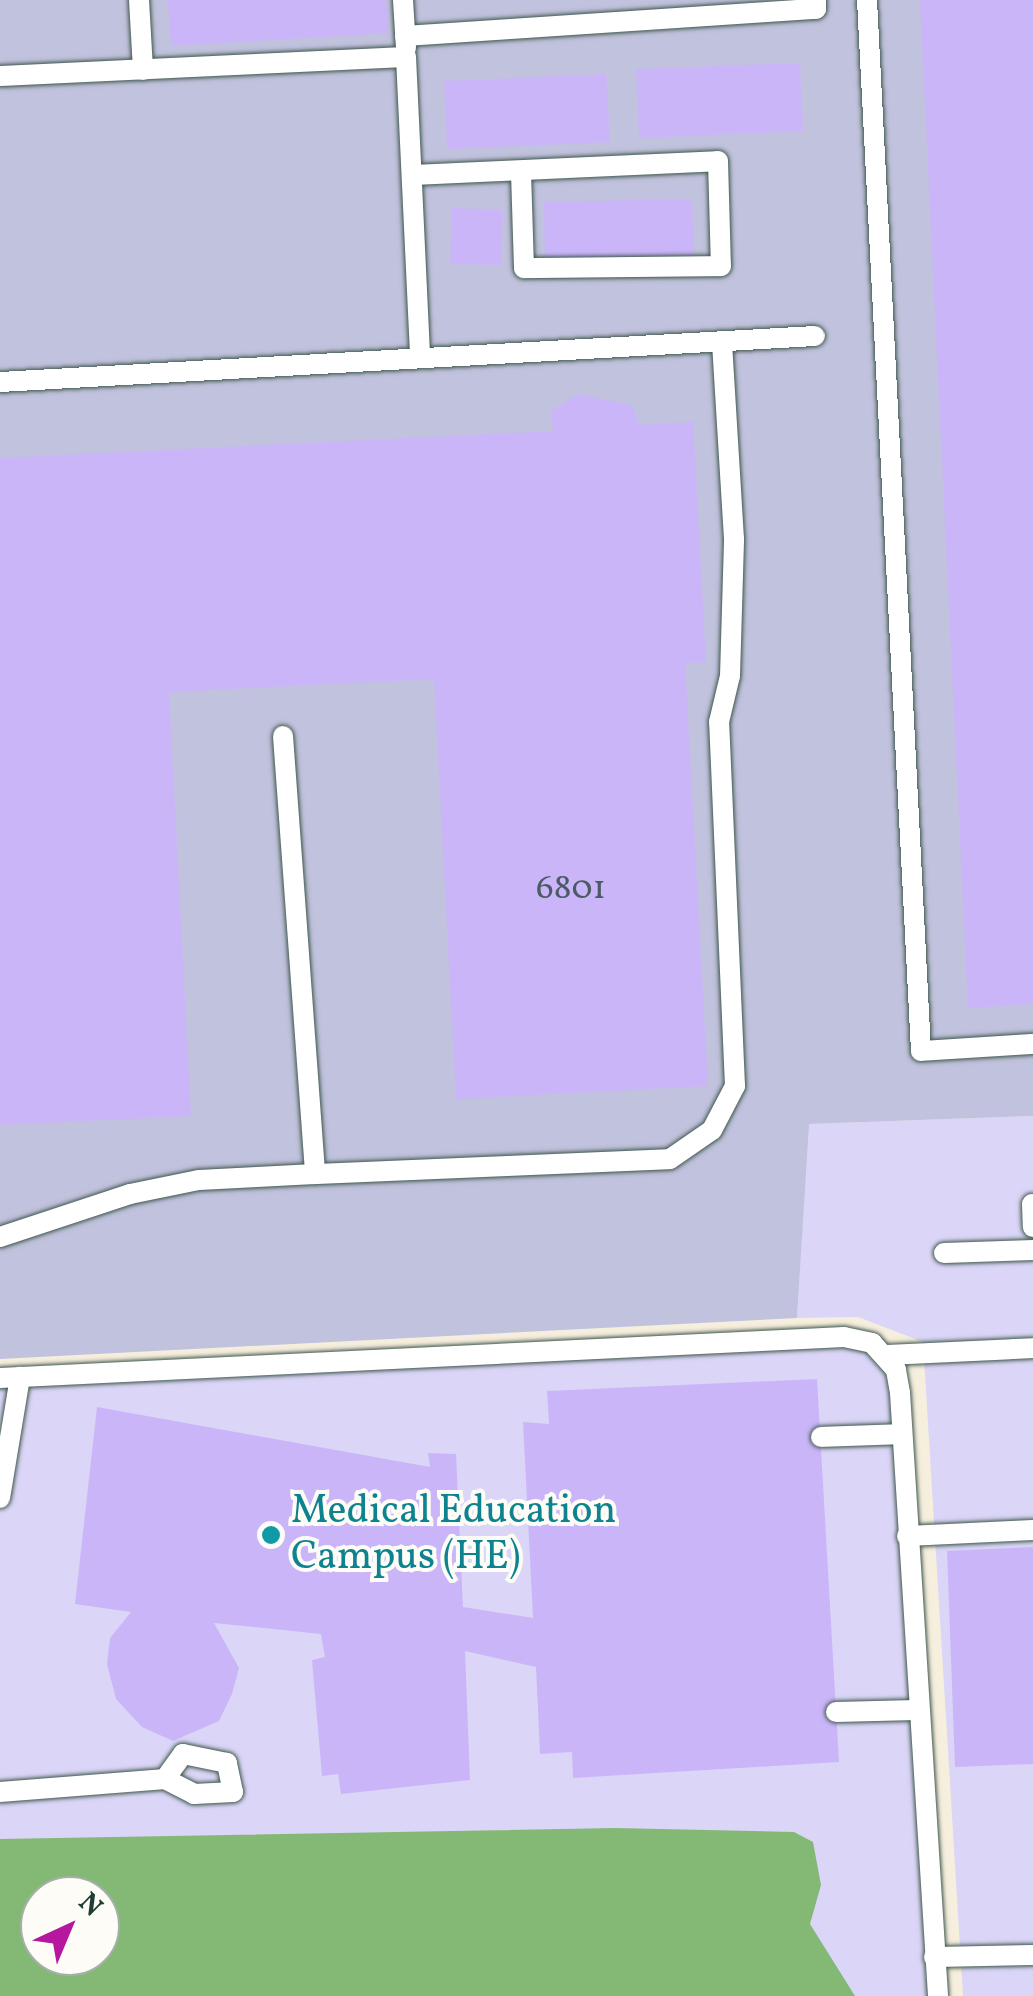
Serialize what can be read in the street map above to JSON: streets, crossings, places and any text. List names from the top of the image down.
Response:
{
  "places": ["Medical Education Campus (HE)"],
  "house_numbers": ["6801"],
  "north": "top right"
}
